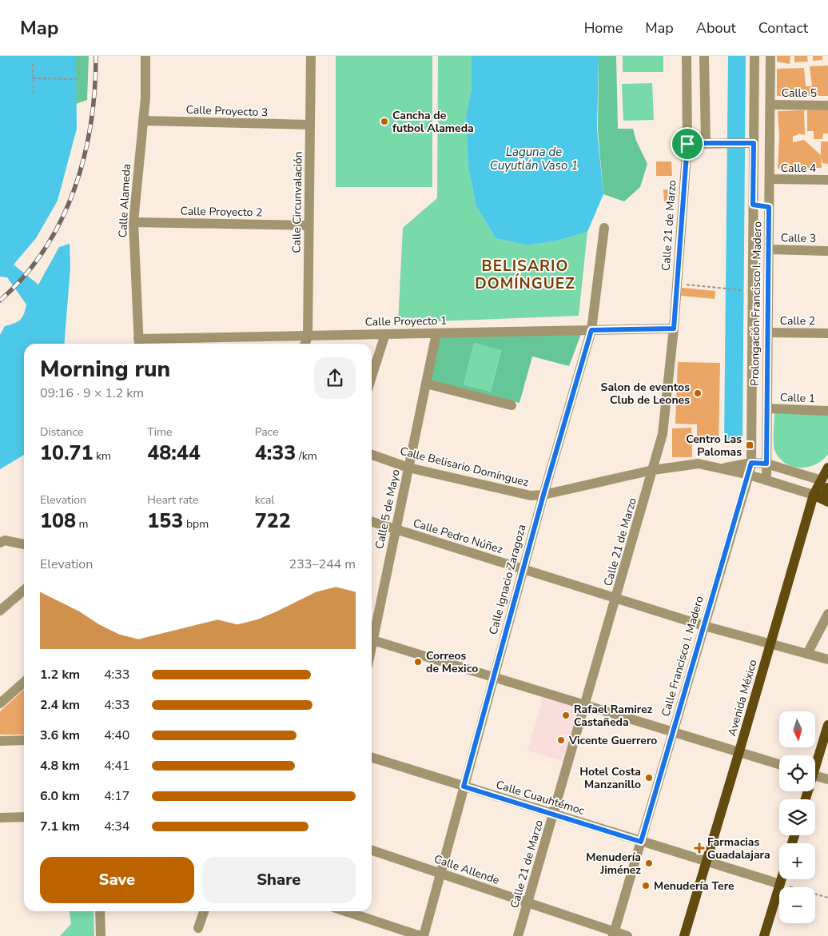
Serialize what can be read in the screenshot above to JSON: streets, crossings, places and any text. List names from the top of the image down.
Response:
{
  "streets": {
    "main road": ["Avenida México"],
    "street": [
      "Calle 5",
      "Calle Proyecto 3",
      "Calle 4",
      "Calle Alameda",
      "Calle Circunvalación",
      "Calle Proyecto 2",
      "Calle 21 de Marzo",
      "Calle 3",
      "Prolongación Francisco I. Madero",
      "Calle 2",
      "Calle Proyecto 1",
      "Calle 1",
      "Calle Belisario Domínguez",
      "Calle 5 de Mayo",
      "Calle Pedro Núñez",
      "Calle Ignacio Zaragoza",
      "Calle Francisco I. Madero",
      "Calle Cuauhtémoc",
      "Calle Allende"
    ]
  },
  "crossings": [
    ["Calle 5", "Prolongación Francisco I. Madero"],
    ["Calle Proyecto 3", "Calle Alameda"],
    ["Calle Proyecto 3", "Calle Circunvalación"],
    ["Calle 4", "Prolongación Francisco I. Madero"],
    ["Calle Alameda", "Calle Proyecto 2"],
    ["Calle Alameda", "Calle Proyecto 1"],
    ["Calle Circunvalación", "Calle Proyecto 2"],
    ["Calle Circunvalación", "Calle Proyecto 1"],
    ["Calle 21 de Marzo", "Calle Proyecto 1"],
    ["Calle 21 de Marzo", "Calle Belisario Domínguez"],
    ["Calle 21 de Marzo", "Calle Pedro Núñez"],
    ["Calle 21 de Marzo", "Calle Cuauhtémoc"],
    ["Calle 21 de Marzo", "Calle Allende"],
    ["Calle 3", "Prolongación Francisco I. Madero"],
    ["Prolongación Francisco I. Madero", "Calle 2"],
    ["Prolongación Francisco I. Madero", "Calle 1"],
    ["Prolongación Francisco I. Madero", "Calle Belisario Domínguez"],
    ["Prolongación Francisco I. Madero", "Calle Francisco I. Madero"],
    ["Calle Proyecto 1", "Calle 5 de Mayo"],
    ["Calle Proyecto 1", "Calle Ignacio Zaragoza"],
    ["Calle Belisario Domínguez", "Calle 5 de Mayo"],
    ["Calle Belisario Domínguez", "Calle Ignacio Zaragoza"],
    ["Calle Belisario Domínguez", "Calle Francisco I. Madero"],
    ["Calle Belisario Domínguez", "Avenida México"],
    ["Calle 5 de Mayo", "Calle Pedro Núñez"],
    ["Calle Pedro Núñez", "Calle Ignacio Zaragoza"],
    ["Calle Pedro Núñez", "Calle Francisco I. Madero"],
    ["Calle Pedro Núñez", "Avenida México"],
    ["Calle Ignacio Zaragoza", "Calle Cuauhtémoc"],
    ["Calle Ignacio Zaragoza", "Calle Allende"],
    ["Calle Francisco I. Madero", "Calle Cuauhtémoc"],
    ["Calle Francisco I. Madero", "Calle Allende"],
    ["Avenida México", "Calle Cuauhtémoc"]
  ],
  "districts": ["BELISARIO DOMÍNGUEZ"],
  "water": ["Laguna de Cuyutlán Vaso 1"],
  "places": {
    "other": [
      "Cancha de futbol Alameda",
      "Salon de eventos Club de Leones",
      "Correos de Mexico",
      "Rafael Ramirez Castañeda",
      "Vicente Guerrero",
      "Hotel Costa Manzanillo",
      "Menudería Jiménez",
      "Menudería Tere"
    ],
    "transit": ["Centro Las Palomas"],
    "health": ["Farmacias Guadalajara"]
  },
  "north": "bottom",
  "page": {
    "header": "Map",
    "nav": [
      "Home",
      "Map",
      "About",
      "Contact"
    ],
    "heading": ["Morning run", "09:16 · 9 × 1.2 km"],
    "stats": [
      ["Distance", "10.71 km"],
      ["Time", "48:44"],
      ["Pace", "4:33 /km"],
      ["Elevation", "108 m"],
      ["Heart rate", "153 bpm"],
      ["kcal", "722"]
    ],
    "chart": ["Elevation", "233–244 m"],
    "list": [
      {
        "name": "1.2 km",
        "note": "4:33"
      },
      {
        "name": "2.4 km",
        "note": "4:33"
      },
      {
        "name": "3.6 km",
        "note": "4:40"
      },
      {
        "name": "4.8 km",
        "note": "4:41"
      },
      {
        "name": "6.0 km",
        "note": "4:17"
      },
      {
        "name": "7.1 km",
        "note": "4:34"
      }
    ],
    "map_buttons": ["+", "−"],
    "buttons": ["Save", "Share"]
  }
}
